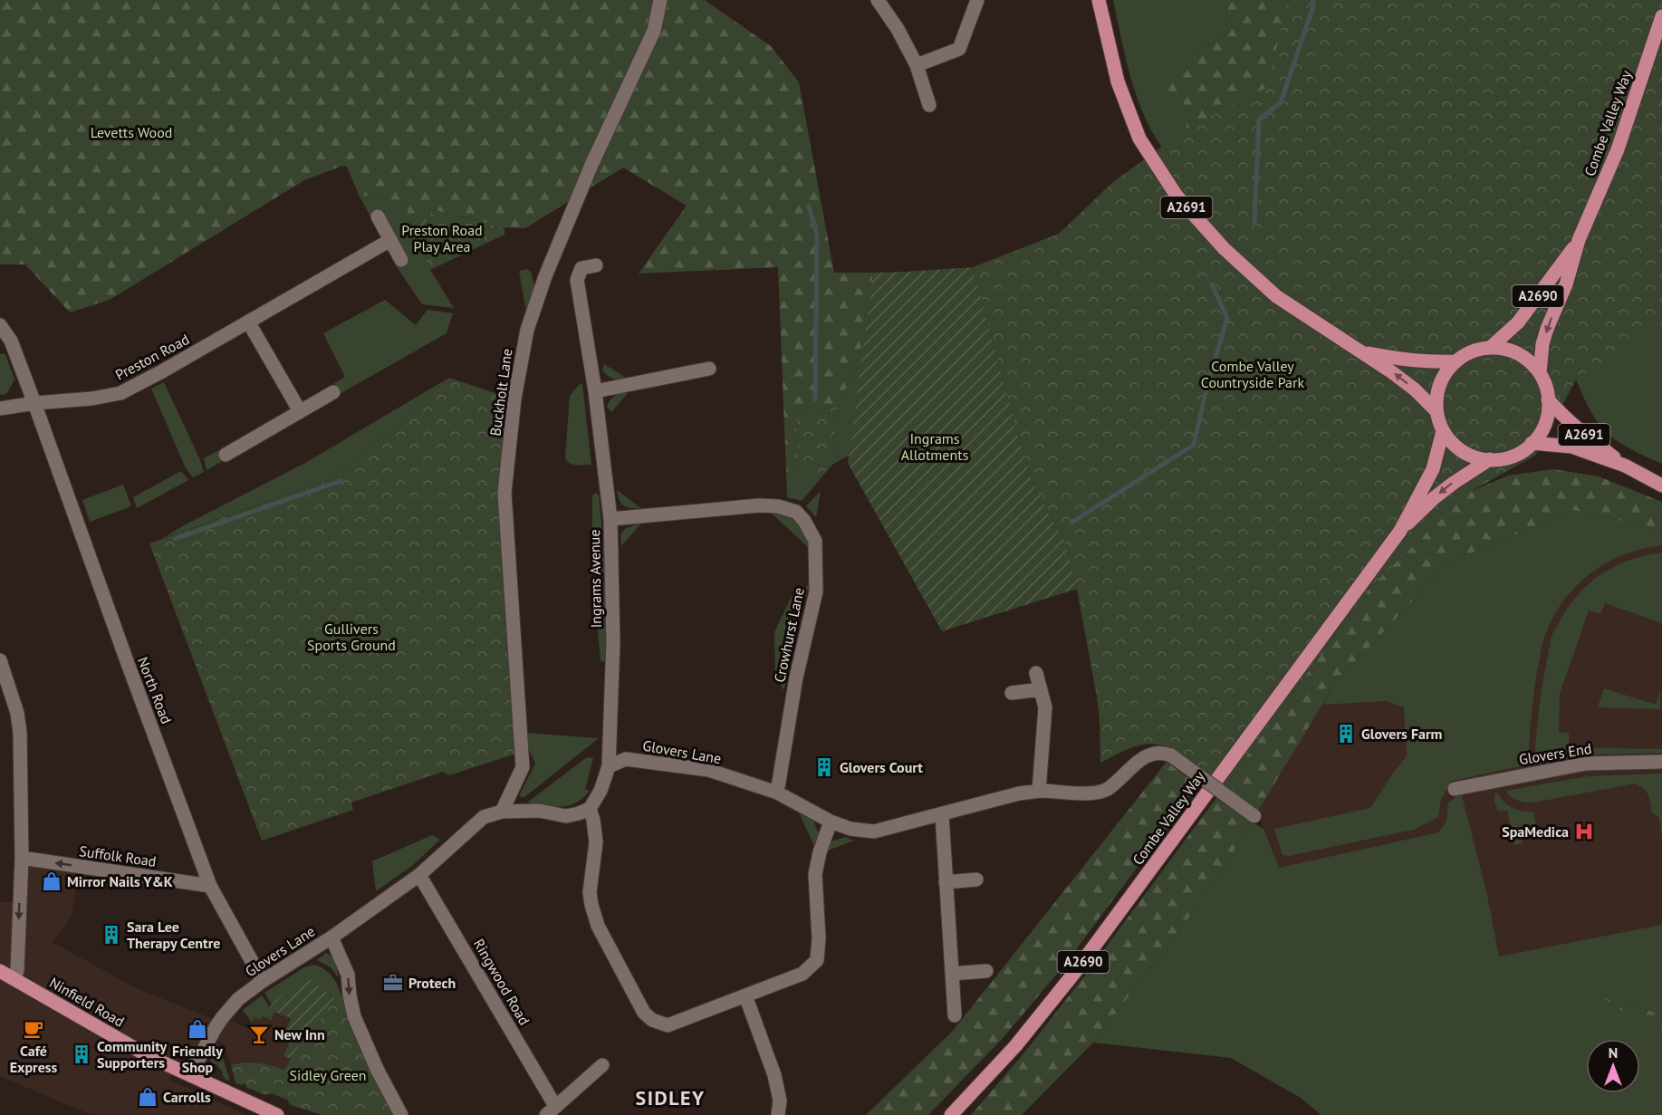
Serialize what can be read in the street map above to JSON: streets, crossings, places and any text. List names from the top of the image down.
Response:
{
  "streets": {
    "main road": [
      "Combe Valley Way",
      "A2691",
      "A2690",
      "Ninfield Road"
    ],
    "street": [
      "Preston Road",
      "Buckholt Lane",
      "Ingrams Avenue",
      "Crowhurst Lane",
      "North Road",
      "Glovers Lane",
      "Glovers End",
      "Suffolk Road",
      "Ringwood Road"
    ]
  },
  "crossings": [
    ["Combe Valley Way", "A2691"],
    ["Preston Road", "North Road"],
    ["Buckholt Lane", "Glovers Lane"],
    ["Ingrams Avenue", "Crowhurst Lane"],
    ["Ingrams Avenue", "Glovers Lane"],
    ["Crowhurst Lane", "Glovers Lane"],
    ["North Road", "Glovers Lane"],
    ["North Road", "Suffolk Road"],
    ["Glovers Lane", "Ringwood Road"],
    ["Glovers Lane", "Ninfield Road"]
  ],
  "one_way": ["Suffolk Road"],
  "districts": ["SIDLEY"],
  "parks": [
    "Levetts Wood",
    "Preston Road Play Area",
    "Combe Valley Countryside Park",
    "Ingrams Allotments",
    "Gullivers Sports Ground",
    "Sidley Green"
  ],
  "places": {
    "building": [
      "Glovers Farm",
      "Glovers Court",
      "Sara Lee Therapy Centre",
      "Community Supporters"
    ],
    "hospital": ["SpaMedica"],
    "shop": ["Mirror Nails Y&K", "Friendly Shop", "Carrolls"],
    "office": ["Protech"],
    "cafe": ["Café Express"],
    "bar": ["New Inn"]
  },
  "north": "top"
}
